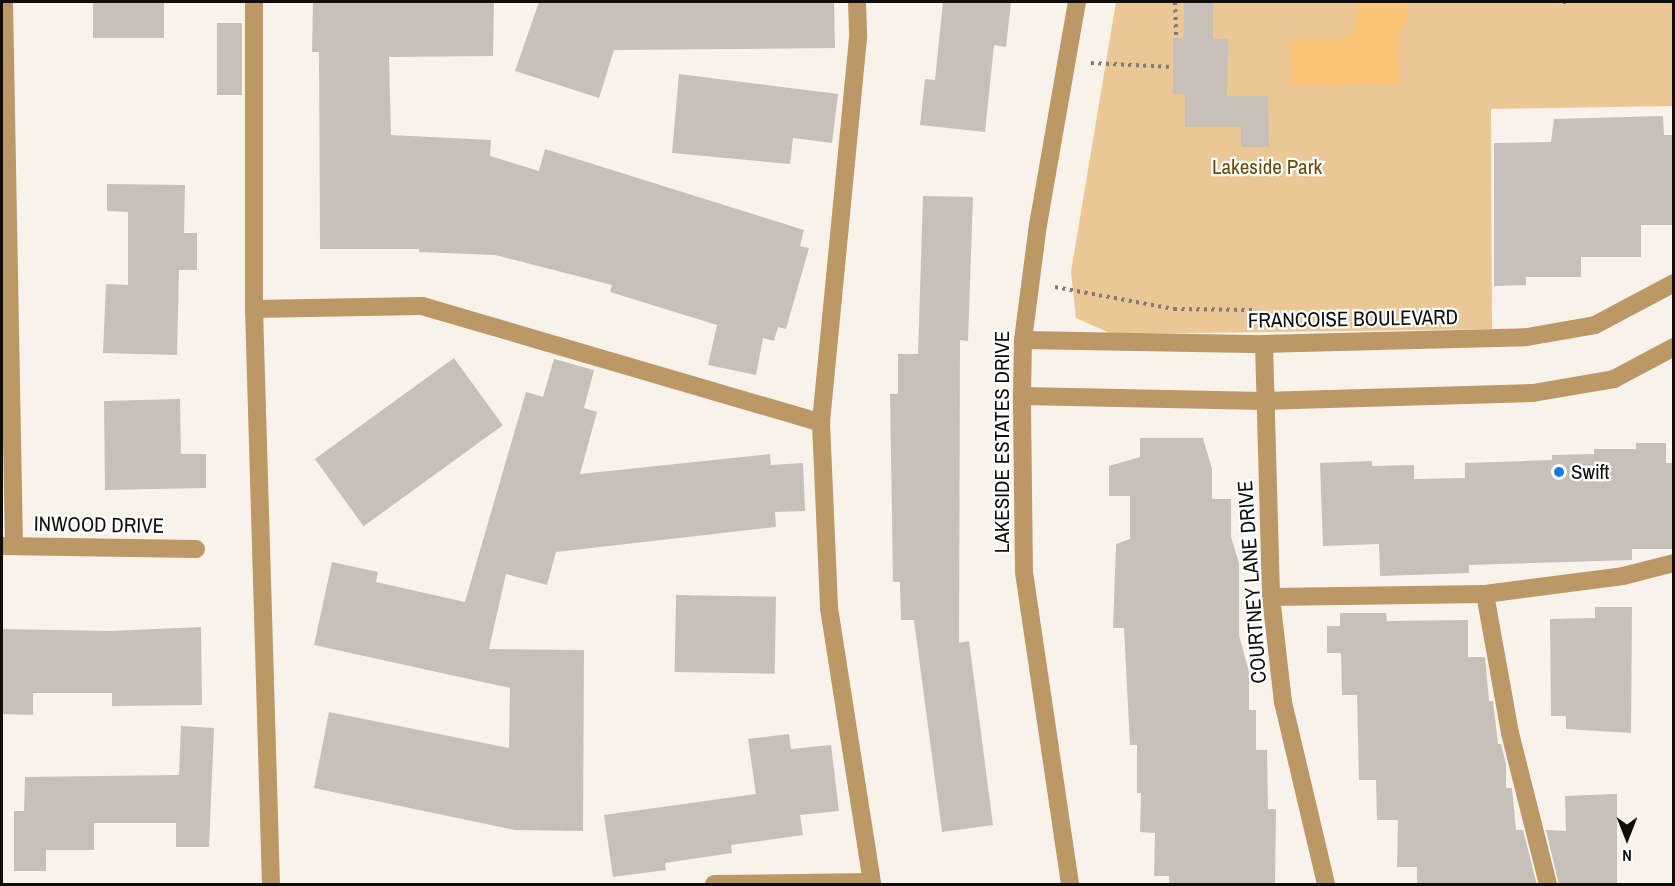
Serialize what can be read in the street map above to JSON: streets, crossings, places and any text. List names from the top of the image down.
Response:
{
  "streets": {
    "street": [
      "FRANCOISE BOULEVARD",
      "LAKESIDE ESTATES DRIVE",
      "INWOOD DRIVE",
      "COURTNEY LANE DRIVE"
    ]
  },
  "crossings": [
    ["FRANCOISE BOULEVARD", "LAKESIDE ESTATES DRIVE"],
    ["FRANCOISE BOULEVARD", "COURTNEY LANE DRIVE"]
  ],
  "parks": ["Lakeside Park"],
  "places": ["Swift"],
  "north": "bottom"
}
